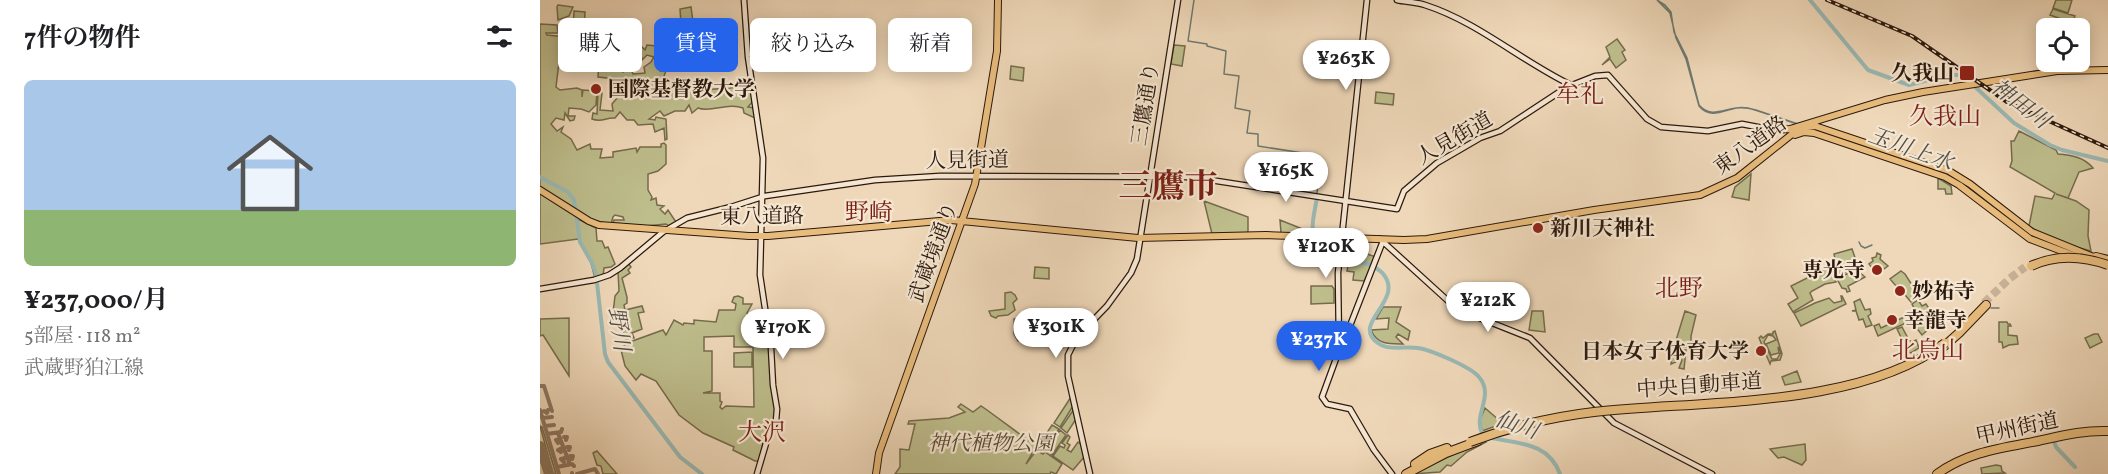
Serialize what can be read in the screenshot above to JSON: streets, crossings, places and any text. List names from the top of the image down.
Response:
{
  "streets": {
    "highway": ["中央自動車道", "甲州街道"],
    "main road": [
      "三鷹通り",
      "人見街道",
      "東八道路",
      "武蔵境通り"
    ]
  },
  "crossings": [
    ["三鷹通り", "人見街道"],
    ["三鷹通り", "東八道路"],
    ["人見街道", "東八道路"],
    ["人見街道", "武蔵境通り"],
    ["東八道路", "武蔵境通り"]
  ],
  "districts": [
    "牟礼",
    "久我山",
    "三鷹市",
    "野崎",
    "北野",
    "北烏山",
    "大沢"
  ],
  "water": [
    "神田川",
    "玉川上水",
    "野川",
    "仙川"
  ],
  "parks": ["神代植物公園"],
  "places": {
    "transit": ["久我山"],
    "other": [
      "国際基督教大学",
      "新川天神社",
      "専光寺",
      "妙祐寺",
      "幸龍寺",
      "日本女子体育大学"
    ]
  },
  "page": {
    "heading": "7件の物件",
    "chip": [
      "購入",
      "賃貸",
      "絞り込み",
      "新着"
    ],
    "price": [
      "¥263K",
      "¥165K",
      "¥120K",
      "¥212K",
      "¥301K",
      "¥170K",
      "¥237K"
    ],
    "list": [
      {
        "name": "¥237,000/月",
        "note": "5部屋 · 118 m² · 武蔵野狛江線"
      }
    ]
  }
}
